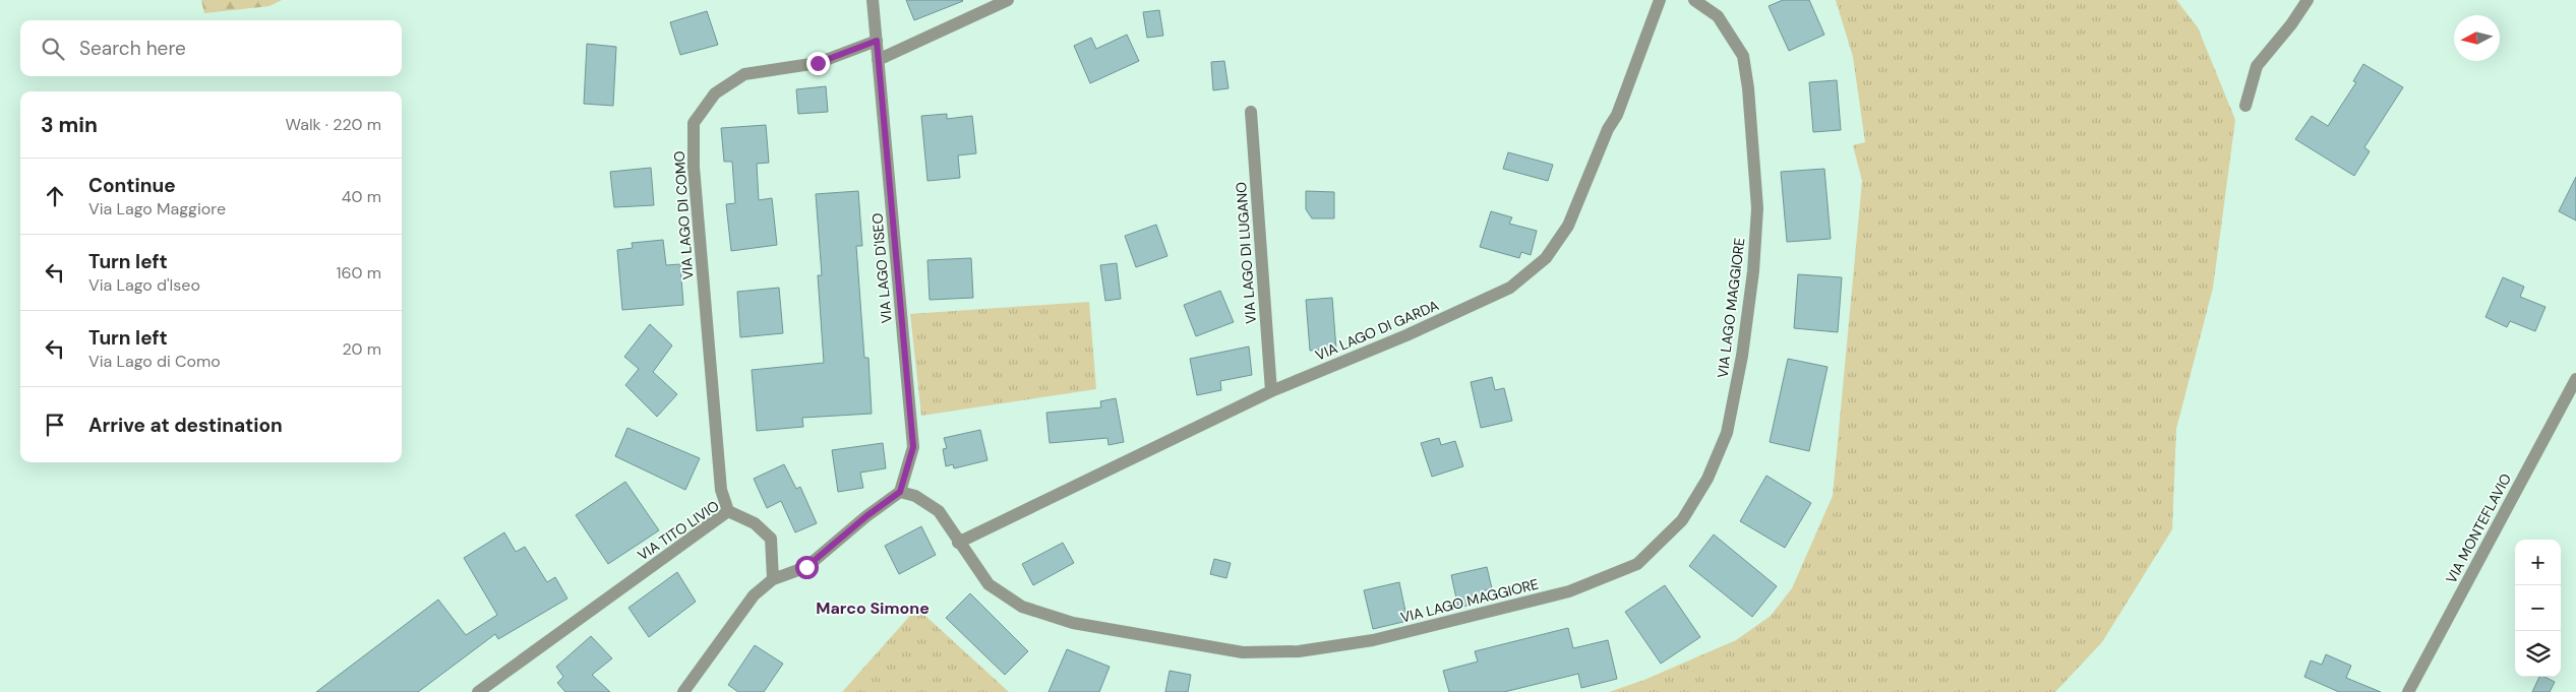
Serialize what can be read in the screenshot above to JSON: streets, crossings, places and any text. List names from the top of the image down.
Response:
{
  "streets": {
    "street": [
      "VIA LAGO DI COMO",
      "VIA LAGO DI LUGANO",
      "VIA LAGO D'ISEO",
      "VIA LAGO MAGGIORE",
      "VIA LAGO DI GARDA",
      "VIA MONTEFLAVIO",
      "VIA TITO LIVIO"
    ]
  },
  "crossings": [
    ["VIA LAGO DI COMO", "VIA LAGO D'ISEO"],
    ["VIA LAGO DI COMO", "VIA TITO LIVIO"],
    ["VIA LAGO DI LUGANO", "VIA LAGO DI GARDA"],
    ["VIA LAGO D'ISEO", "VIA LAGO MAGGIORE"],
    ["VIA LAGO MAGGIORE", "VIA LAGO DI GARDA"]
  ],
  "districts": ["Marco Simone"],
  "north": "left",
  "page": {
    "search": "Search here",
    "heading": ["3 min", "Walk · 220 m"],
    "list": [
      ["Continue", "Via Lago Maggiore", "40 m"],
      ["Turn left", "Via Lago d'Iseo", "160 m"],
      ["Turn left", "Via Lago di Como", "20 m"],
      "Arrive at destination"
    ],
    "map_buttons": ["+", "−"]
  }
}
